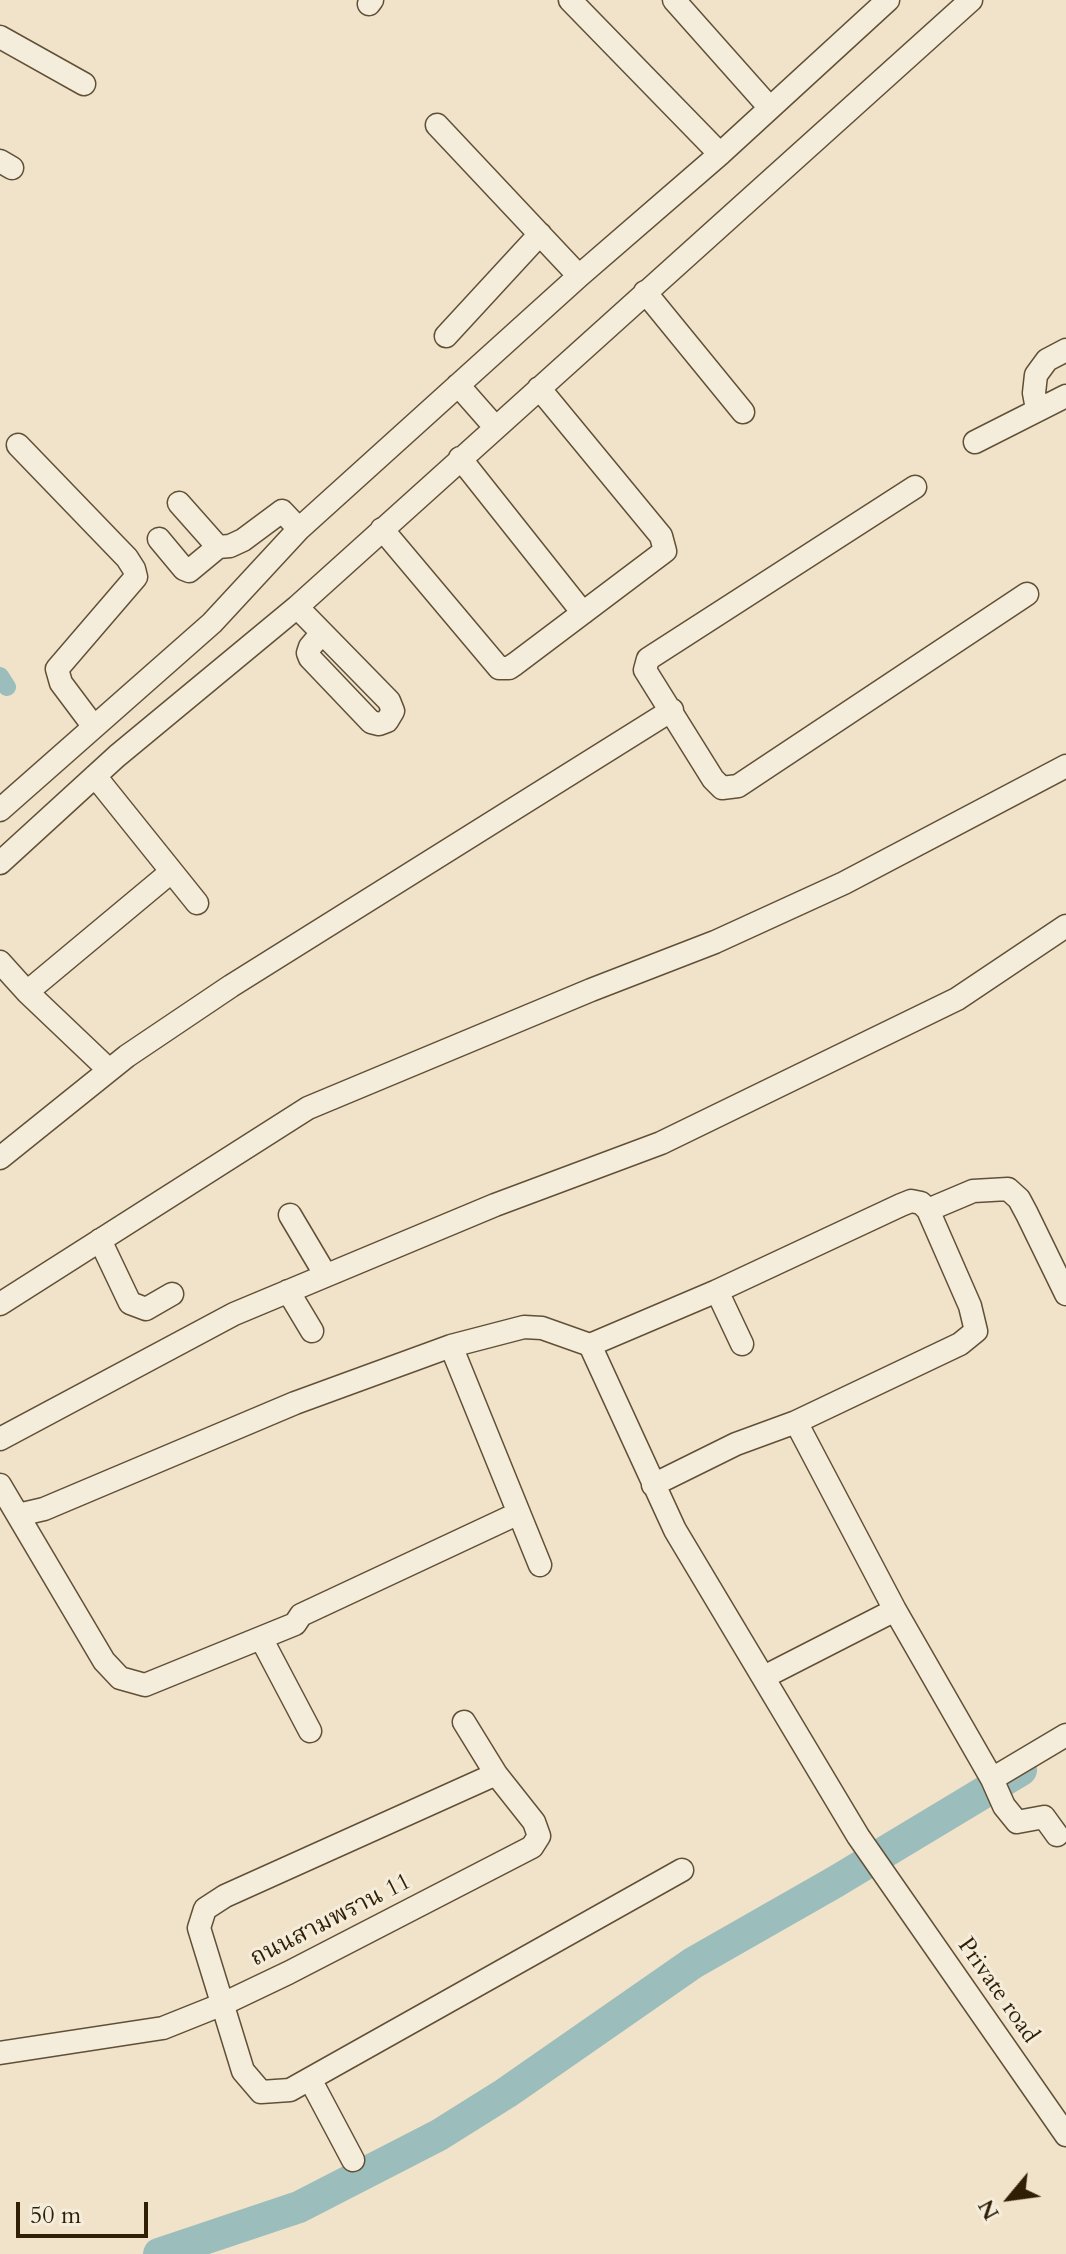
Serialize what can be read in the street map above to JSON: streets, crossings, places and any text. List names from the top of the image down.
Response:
{
  "streets": {
    "street": ["ถนนสามพราน 11", "Private road"]
  },
  "scale_bar": "50 m",
  "north": "bottom left"
}
